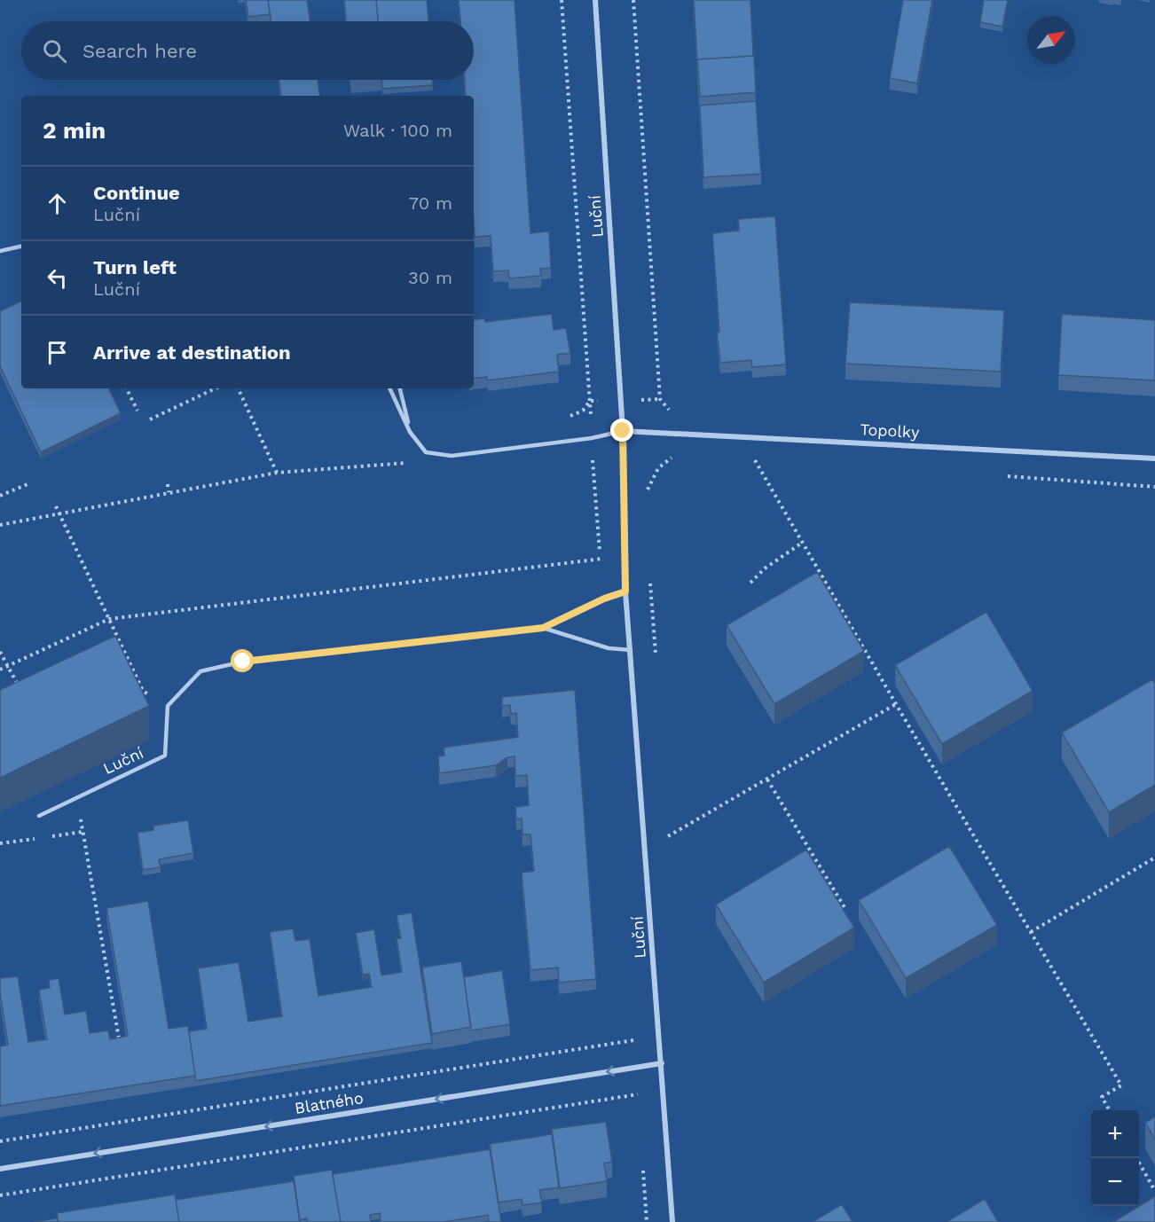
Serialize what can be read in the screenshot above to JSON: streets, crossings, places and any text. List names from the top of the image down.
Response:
{
  "streets": {
    "street": ["Luční", "Topolky", "Blatného"]
  },
  "crossings": [
    ["Luční", "Topolky"],
    ["Luční", "Blatného"]
  ],
  "one_way": ["Blatného"],
  "north": "top right",
  "page": {
    "search": "Search here",
    "heading": ["2 min", "Walk · 100 m"],
    "list": [
      ["Continue", "Luční", "70 m"],
      ["Turn left", "Luční", "30 m"],
      "Arrive at destination"
    ],
    "map_buttons": ["+", "−"]
  }
}
